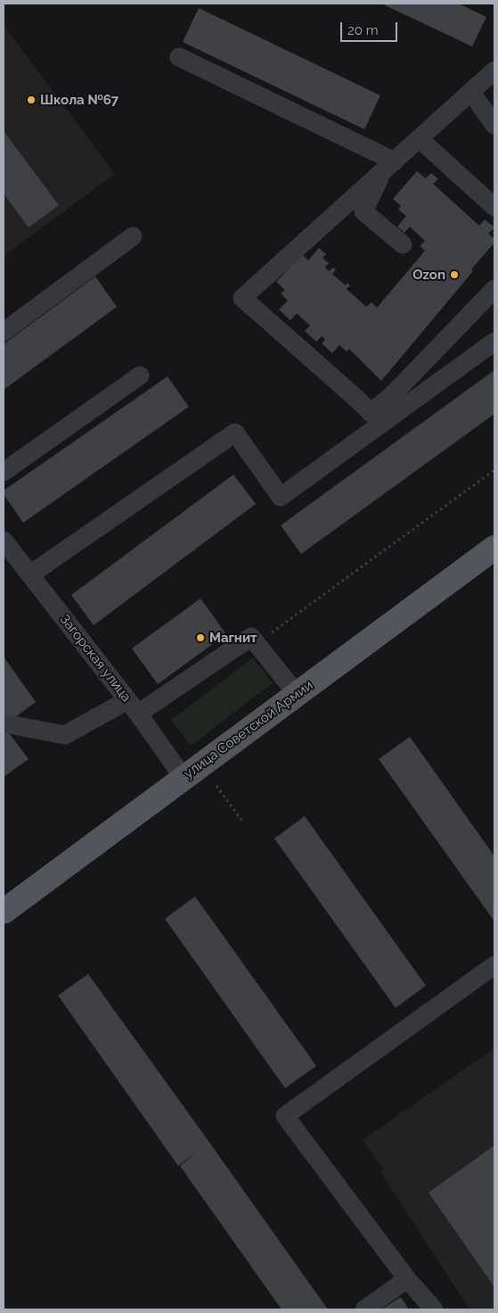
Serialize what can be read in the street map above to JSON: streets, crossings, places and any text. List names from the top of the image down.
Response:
{
  "streets": {
    "main road": ["улица Советской Армии"],
    "street": ["Загорская улица"]
  },
  "crossings": [
    ["Загорская улица", "улица Советской Армии"]
  ],
  "places": ["Школа №67", "Ozon", "Магнит"],
  "scale_bar": "20 m"
}
